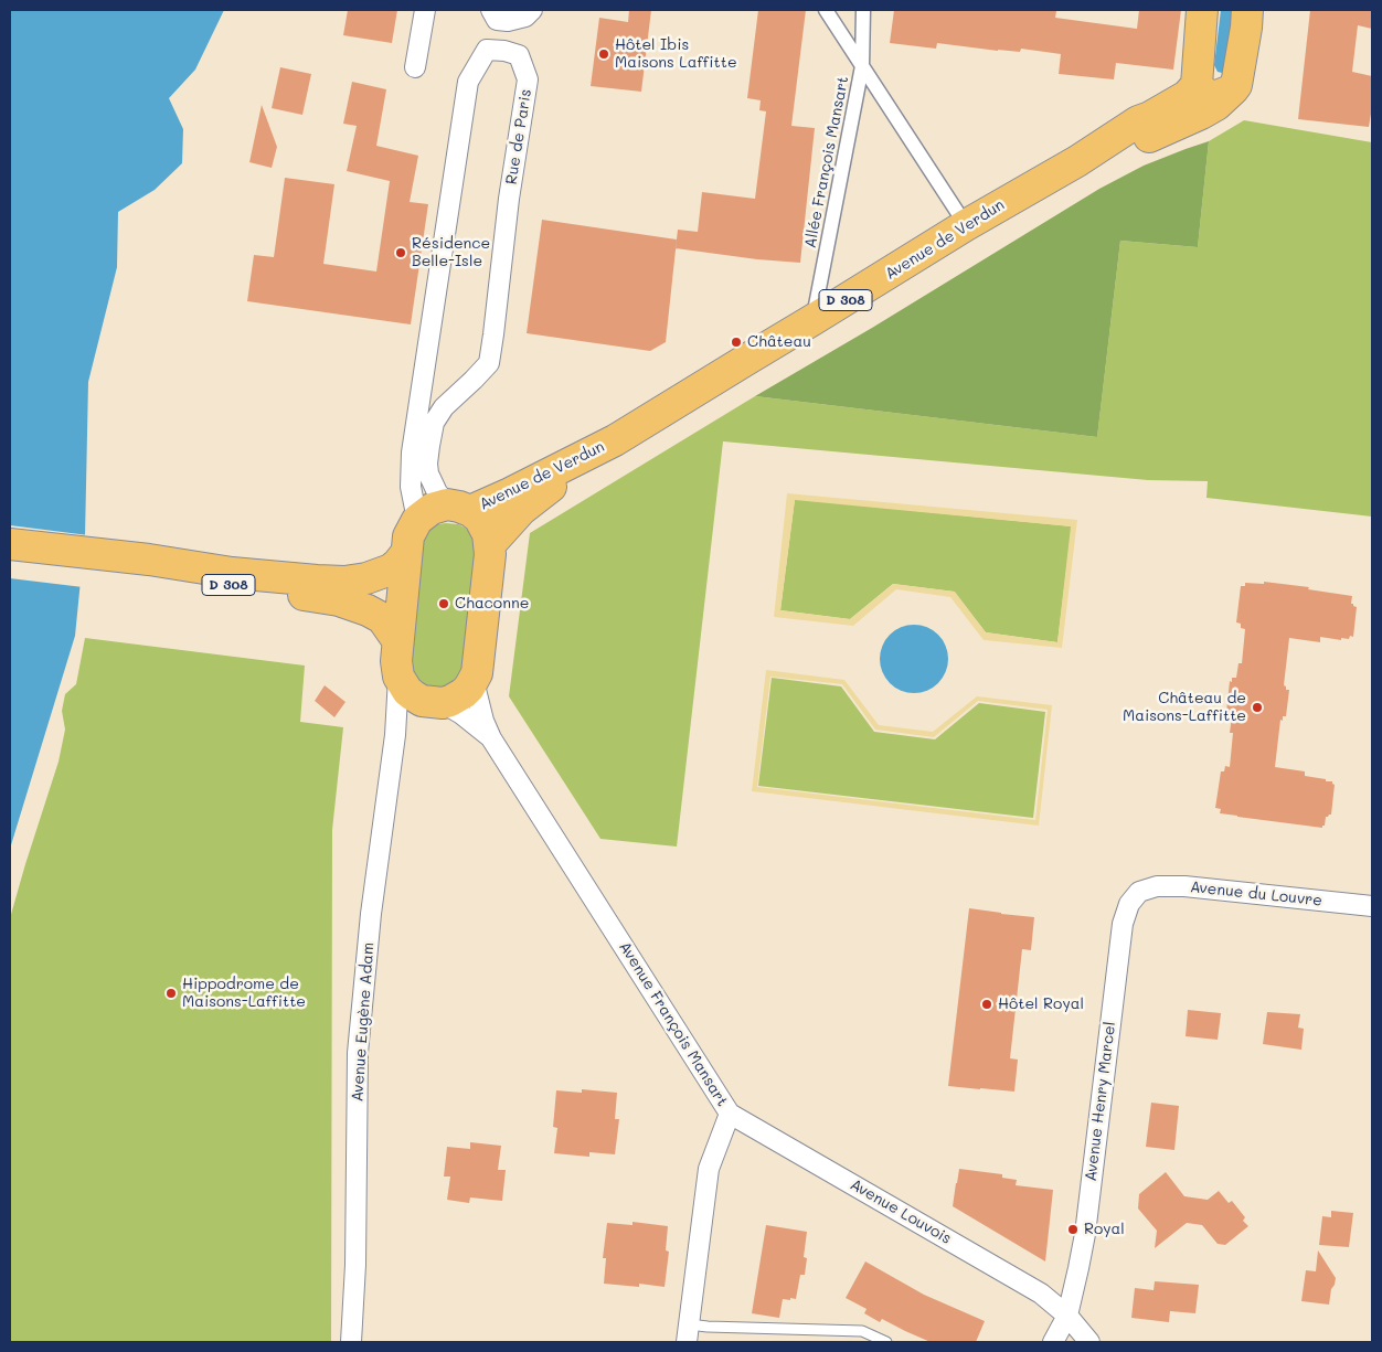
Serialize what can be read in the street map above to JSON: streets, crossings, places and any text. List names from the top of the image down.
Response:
{
  "streets": {
    "main road": ["Avenue de Verdun", "D 308"],
    "street": [
      "Rue de Paris",
      "Allée François Mansart",
      "Avenue du Louvre",
      "Avenue Eugène Adam",
      "Avenue François Mansart",
      "Avenue Henry Marcel",
      "Avenue Louvois"
    ]
  },
  "crossings": [
    ["Rue de Paris", "Avenue de Verdun"],
    ["Allée François Mansart", "Avenue de Verdun"],
    ["Avenue de Verdun", "Avenue François Mansart"],
    ["Avenue du Louvre", "Avenue Henry Marcel"],
    ["Avenue François Mansart", "Avenue Louvois"],
    ["Avenue Henry Marcel", "Avenue Louvois"]
  ],
  "places": [
    "Hôtel Ibis Maisons Laffitte",
    "Résidence Belle-Isle",
    "Château",
    "Chaconne",
    "Château de Maisons-Laffitte",
    "Hippodrome de Maisons-Laffitte",
    "Hôtel Royal",
    "Royal"
  ]
}
